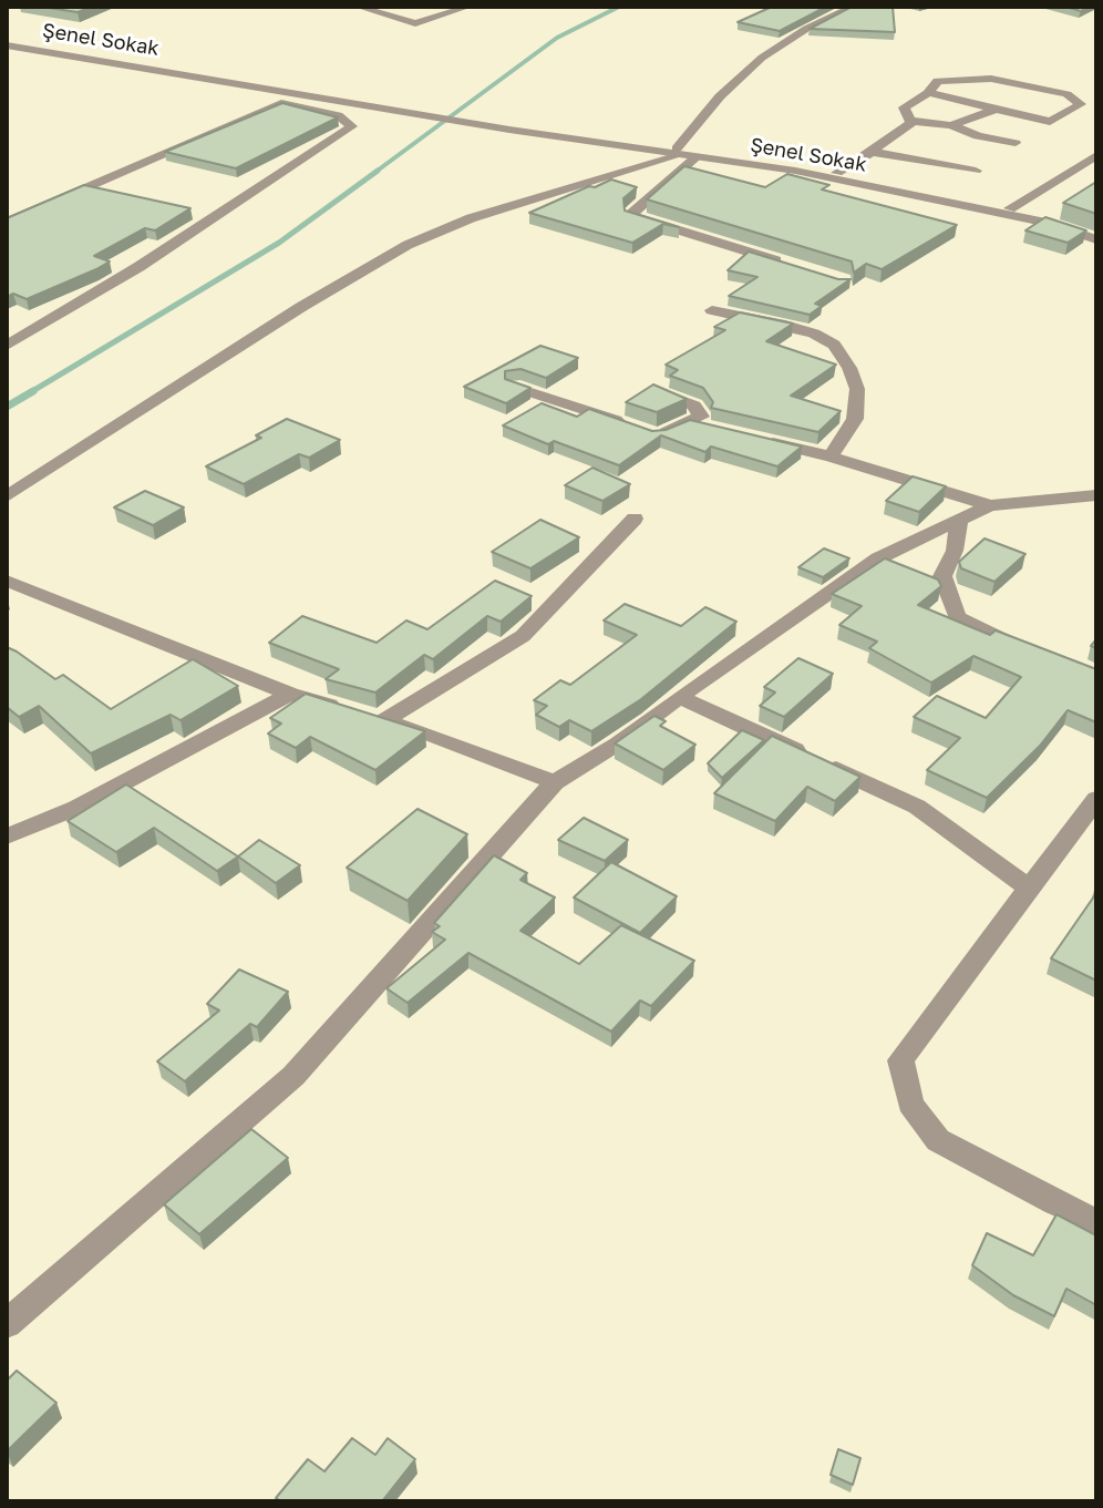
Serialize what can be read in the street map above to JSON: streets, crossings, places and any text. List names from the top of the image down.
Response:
{
  "streets": {
    "street": ["Şenel Sokak"]
  }
}
